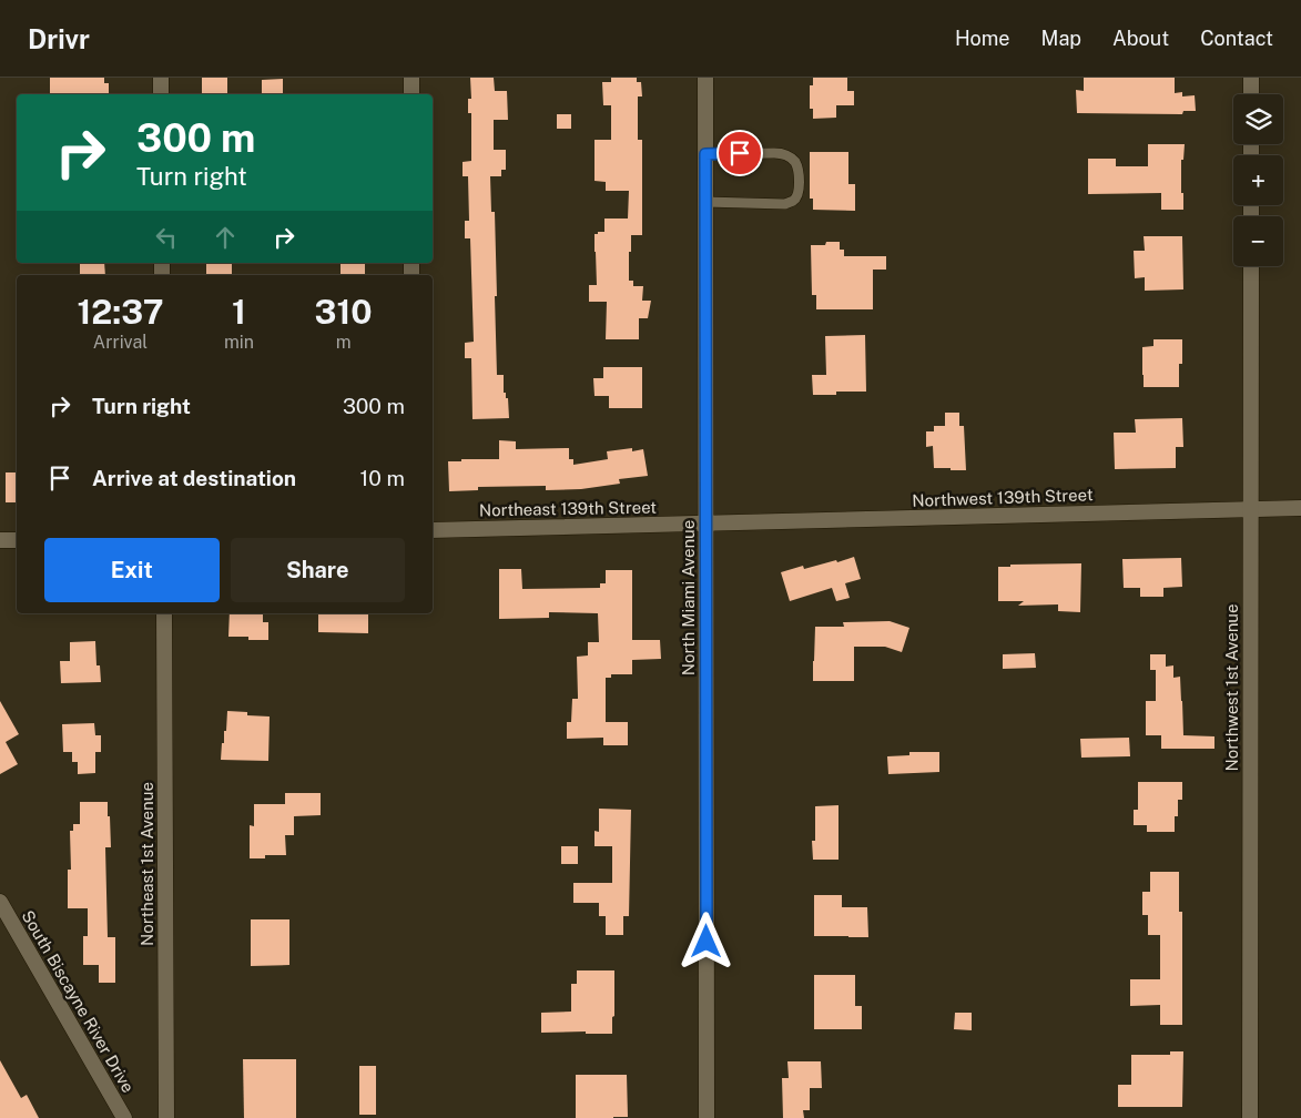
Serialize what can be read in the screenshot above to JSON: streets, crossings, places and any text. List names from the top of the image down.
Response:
{
  "streets": {
    "street": [
      "Northwest 139th Street",
      "Northeast 139th Street",
      "North Miami Avenue",
      "Northwest 1st Avenue",
      "Northeast 1st Avenue",
      "South Biscayne River Drive"
    ]
  },
  "crossings": [
    ["Northwest 139th Street", "Northeast 139th Street"],
    ["Northwest 139th Street", "North Miami Avenue"],
    ["Northwest 139th Street", "Northwest 1st Avenue"],
    ["Northeast 139th Street", "North Miami Avenue"]
  ],
  "page": {
    "header": "Drivr",
    "nav": [
      "Home",
      "Map",
      "About",
      "Contact"
    ],
    "map_buttons": ["+", "−"],
    "turn": ["300 m", "Turn right"],
    "eta": [
      "12:37",
      "Arrival",
      "1",
      "min",
      "310",
      "m"
    ],
    "list": [
      {
        "name": "Turn right",
        "value": "300 m"
      },
      {
        "name": "Arrive at destination",
        "value": "10 m"
      }
    ],
    "buttons": ["Exit", "Share"]
  }
}
